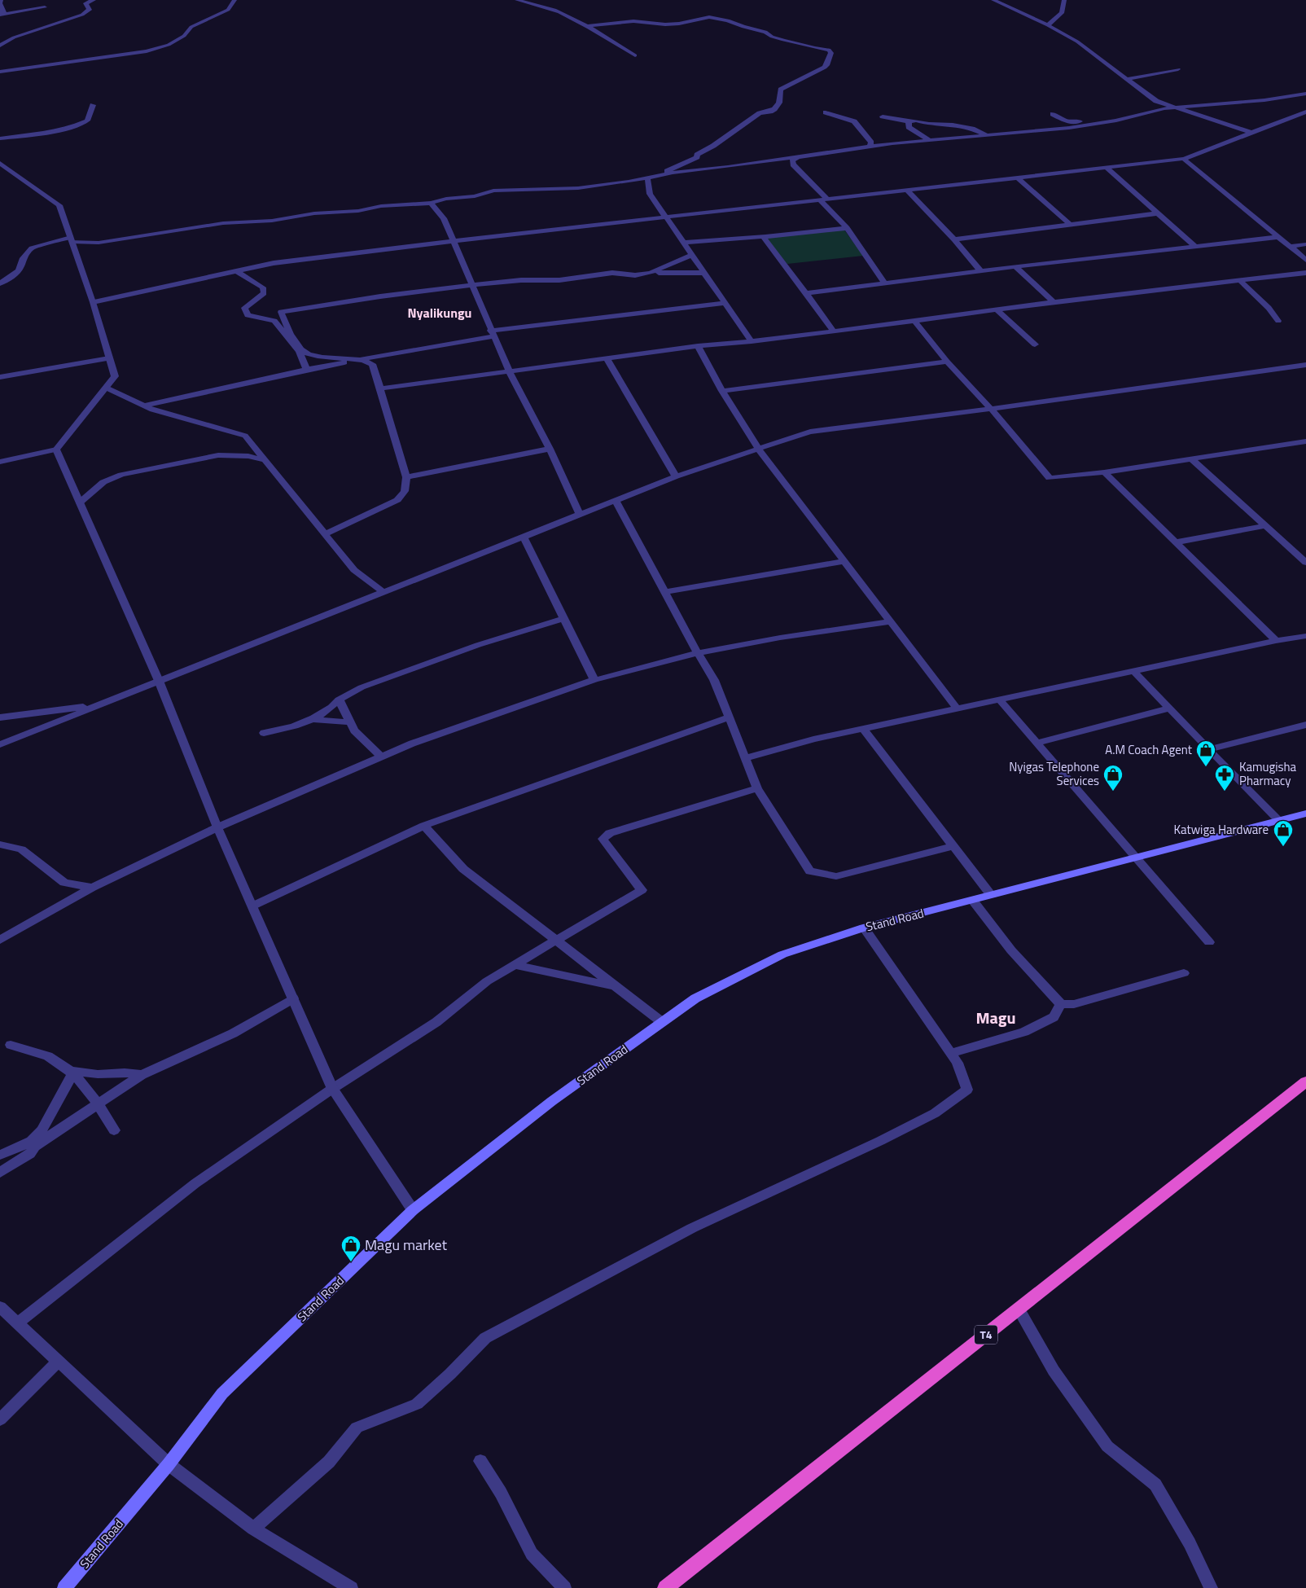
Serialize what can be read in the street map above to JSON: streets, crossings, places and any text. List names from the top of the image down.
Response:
{
  "streets": {
    "highway": ["T4"],
    "main road": ["Stand Road"]
  },
  "districts": ["Nyalikungu", "Magu"],
  "places": {
    "shop": [
      "A.M Coach Agent",
      "Nyigas Telephone Services",
      "Katwiga Hardware",
      "Magu market"
    ],
    "pharmacy": ["Kamugisha Pharmacy"]
  }
}
